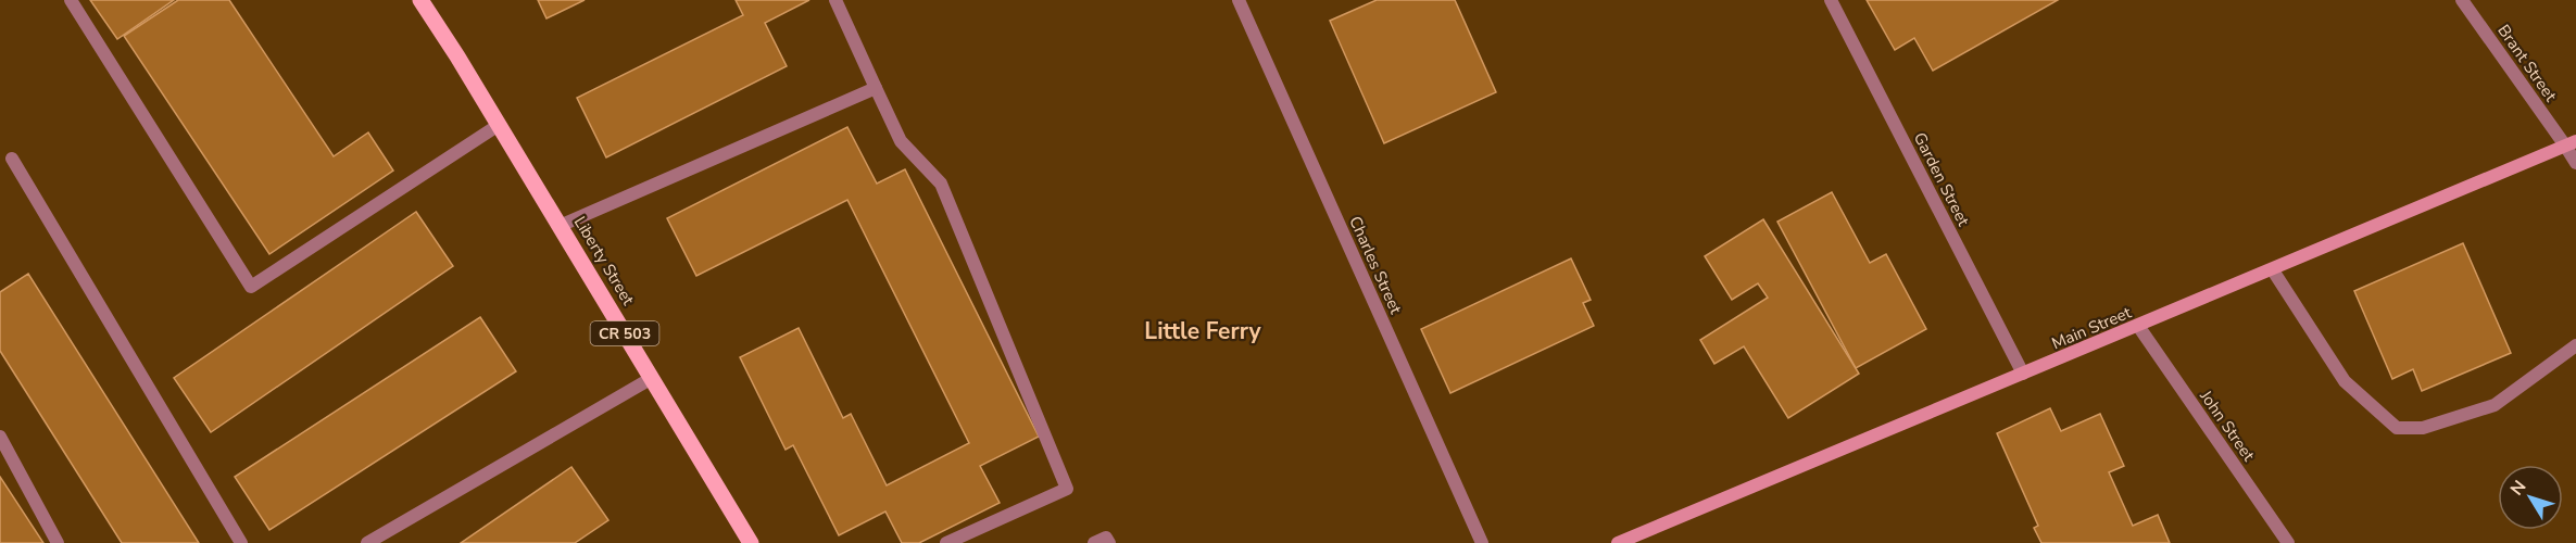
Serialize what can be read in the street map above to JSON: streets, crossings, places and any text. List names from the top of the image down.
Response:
{
  "streets": {
    "main road": ["Liberty Street", "CR 503"],
    "street": [
      "Brant Street",
      "Garden Street",
      "Charles Street",
      "Main Street",
      "John Street"
    ]
  },
  "crossings": [
    ["Brant Street", "Main Street"],
    ["Garden Street", "Main Street"],
    ["Main Street", "John Street"]
  ],
  "districts": ["Little Ferry"],
  "north": "top left"
}
